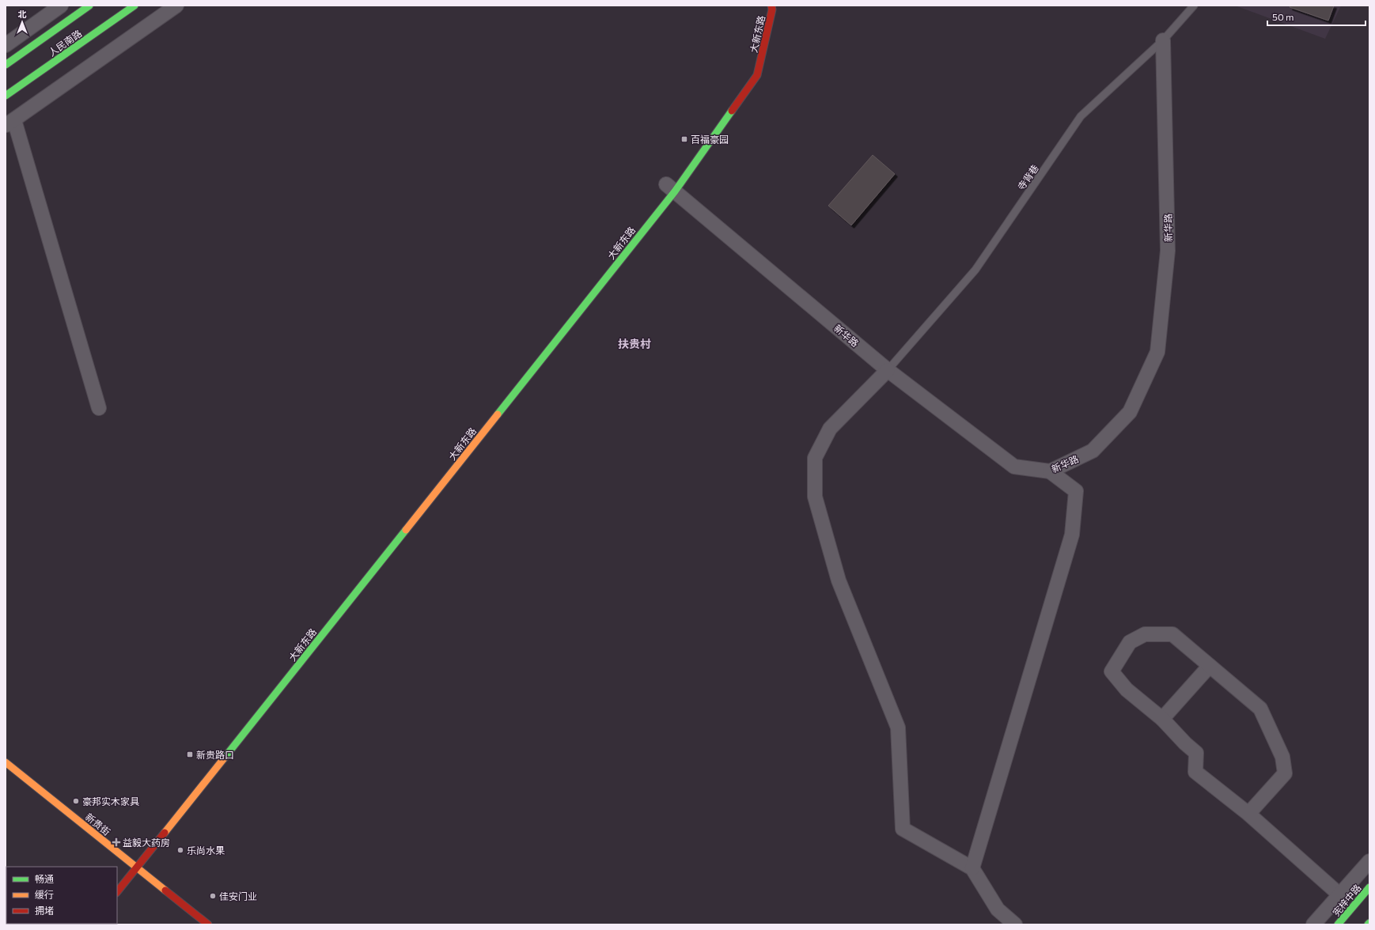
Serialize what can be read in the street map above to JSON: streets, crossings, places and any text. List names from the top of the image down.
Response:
{
  "streets": {
    "street": [
      "大新东路",
      "人民南路",
      "新华路",
      "新贵街",
      "宪梓中路"
    ],
    "lane": ["寺背巷"]
  },
  "crossings": [
    ["大新东路", "新华路"],
    ["大新东路", "新贵街"],
    ["寺背巷", "新华路"]
  ],
  "districts": ["扶贵村"],
  "places": {
    "transit": ["百福豪园", "新贵路口"],
    "other": ["豪邦实木家具", "乐尚水果", "佳安门业"],
    "health": ["益毅大药房"]
  },
  "legend": ["畅通", "缓行", "拥堵"],
  "scale_bar": "50 m",
  "north": "top"
}
